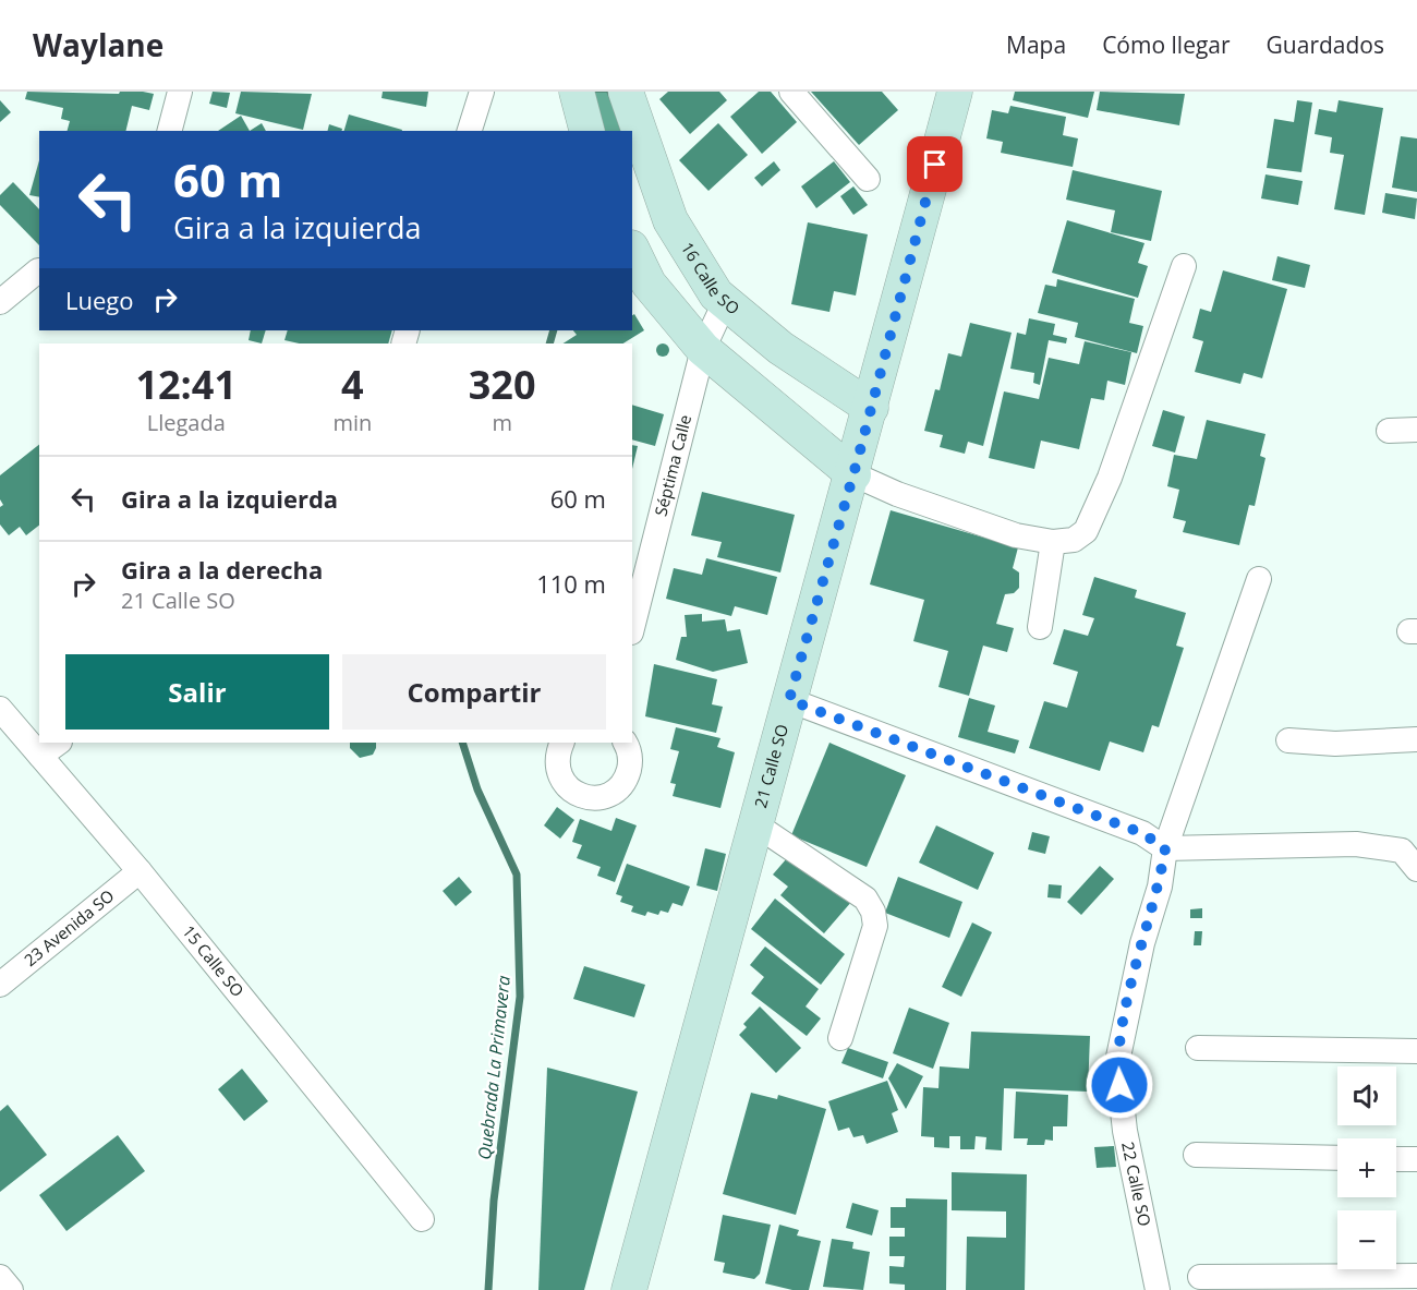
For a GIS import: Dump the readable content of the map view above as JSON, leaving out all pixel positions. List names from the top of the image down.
{
  "streets": {
    "street": [
      "16 Calle SO",
      "Séptima Calle",
      "21 Calle SO",
      "23 Avenida SO",
      "15 Calle SO",
      "22 Calle SO"
    ]
  },
  "crossings": [
    ["16 Calle SO", "Séptima Calle"],
    ["16 Calle SO", "21 Calle SO"],
    ["23 Avenida SO", "15 Calle SO"]
  ],
  "water": ["Quebrada La Primavera"],
  "page": {
    "header": "Waylane",
    "nav": ["Mapa", "Cómo llegar", "Guardados"],
    "turn": ["60 m", "Gira a la izquierda"],
    "then": "Luego",
    "eta": [
      "12:41",
      "Llegada",
      "4",
      "min",
      "320",
      "m"
    ],
    "list": [
      {
        "name": "Gira a la izquierda",
        "value": "60 m"
      },
      {
        "name": "Gira a la derecha",
        "note": "21 Calle SO",
        "value": "110 m"
      }
    ],
    "buttons": ["Salir", "Compartir"],
    "map_buttons": ["+", "−"]
  }
}
